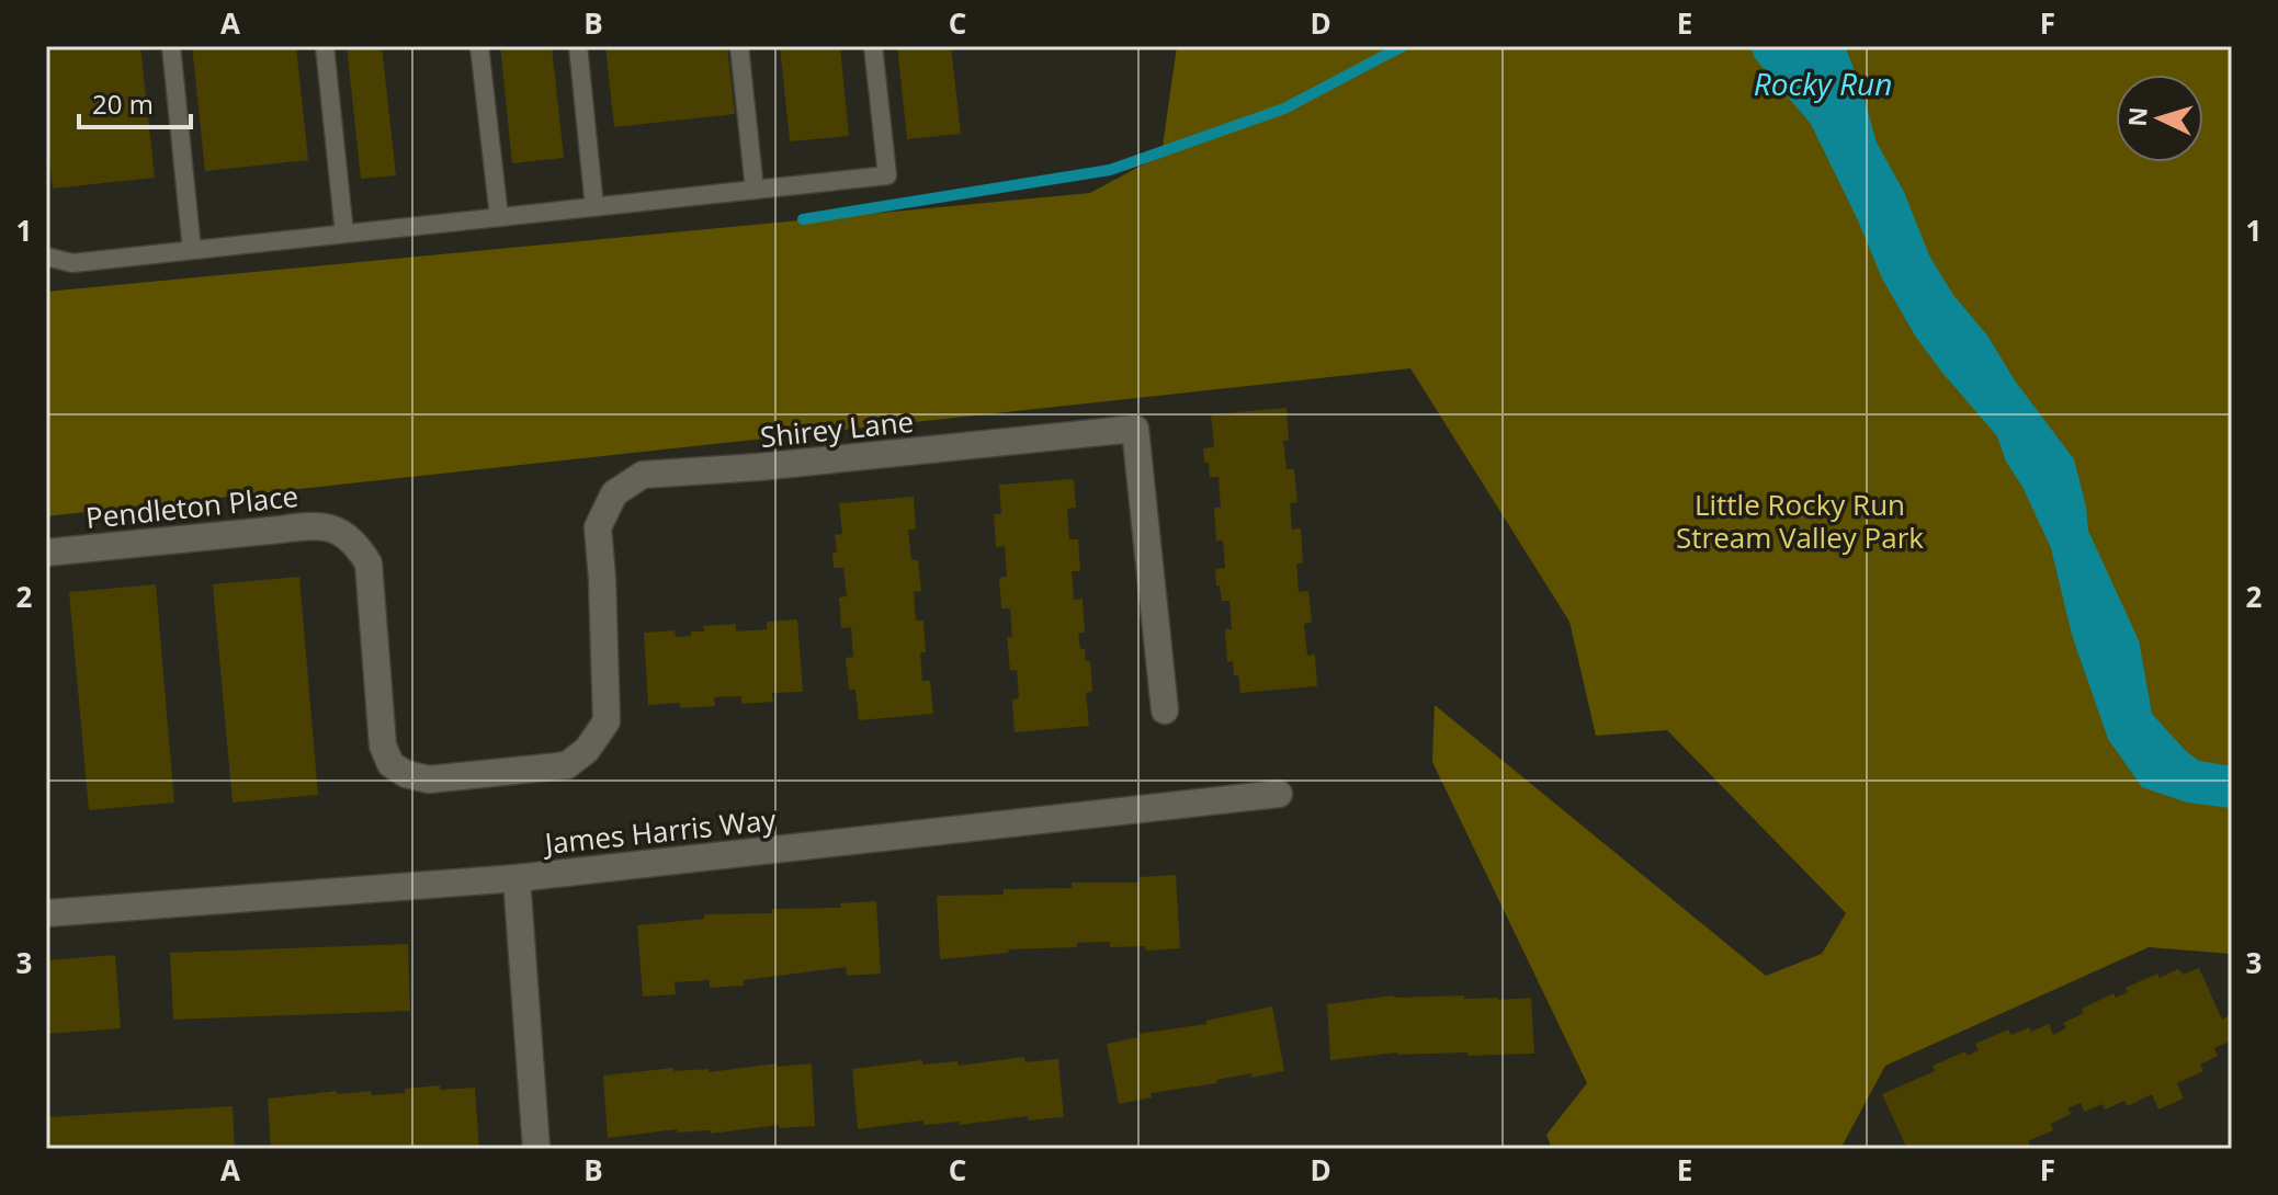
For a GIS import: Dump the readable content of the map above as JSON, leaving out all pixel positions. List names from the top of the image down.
{
  "streets": {
    "street": ["Shirey Lane", "Pendleton Place", "James Harris Way"]
  },
  "crossings": [
    ["Shirey Lane", "Pendleton Place"]
  ],
  "water": ["Rocky Run"],
  "parks": ["Little Rocky Run Stream Valley Park"],
  "scale_bar": "20 m",
  "north": "left",
  "grid": {
    "columns": [
      "A",
      "B",
      "C",
      "D",
      "E",
      "F"
    ],
    "rows": ["1", "2", "3"]
  }
}
